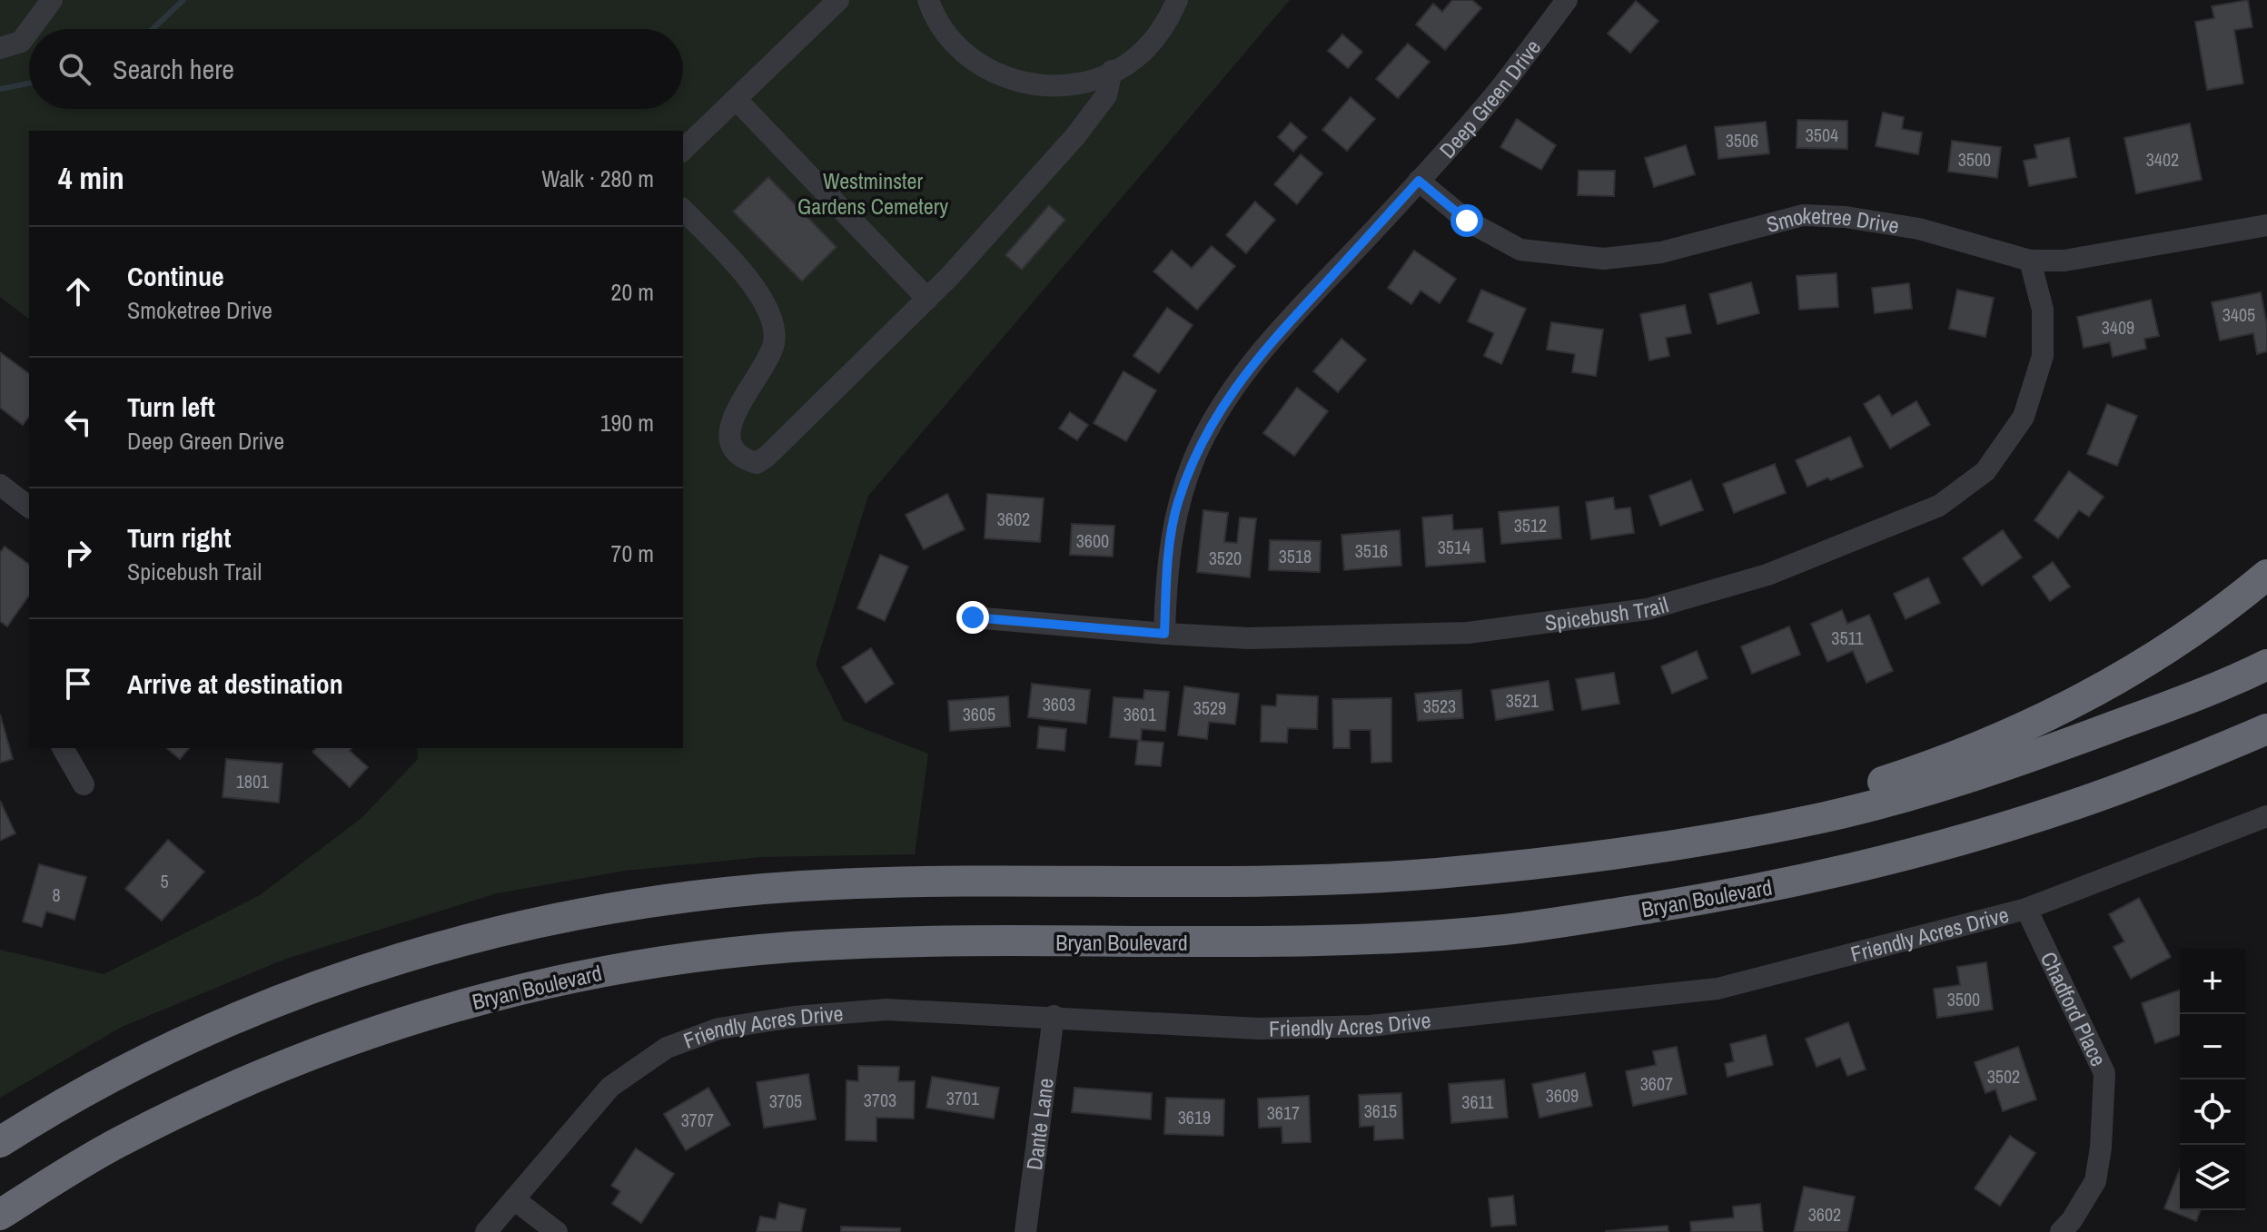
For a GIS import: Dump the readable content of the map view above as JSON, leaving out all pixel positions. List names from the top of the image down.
{
  "streets": {
    "highway": ["Bryan Boulevard"],
    "street": [
      "Deep Green Drive",
      "Smoketree Drive",
      "Spicebush Trail",
      "Friendly Acres Drive",
      "Chadford Place",
      "Dante Lane"
    ]
  },
  "crossings": [
    ["Deep Green Drive", "Smoketree Drive"],
    ["Deep Green Drive", "Spicebush Trail"],
    ["Smoketree Drive", "Spicebush Trail"],
    ["Friendly Acres Drive", "Chadford Place"],
    ["Friendly Acres Drive", "Dante Lane"]
  ],
  "parks": ["Westminster Gardens Cemetery"],
  "house_numbers": [
    "3504",
    "3506",
    "3500",
    "3402",
    "3405",
    "3409",
    "3602",
    "3512",
    "3600",
    "3514",
    "3516",
    "3518",
    "3520",
    "3511",
    "3521",
    "3603",
    "3523",
    "3529",
    "3605",
    "3601",
    "1801",
    "5",
    "8",
    "3500",
    "3502",
    "3607",
    "3609",
    "3701",
    "3703",
    "3705",
    "3611",
    "3615",
    "3617",
    "3619",
    "3707",
    "3602"
  ],
  "page": {
    "search": "Search here",
    "heading": ["4 min", "Walk · 280 m"],
    "list": [
      ["Continue", "Smoketree Drive", "20 m"],
      ["Turn left", "Deep Green Drive", "190 m"],
      ["Turn right", "Spicebush Trail", "70 m"],
      "Arrive at destination"
    ],
    "map_buttons": ["+", "−"]
  }
}
